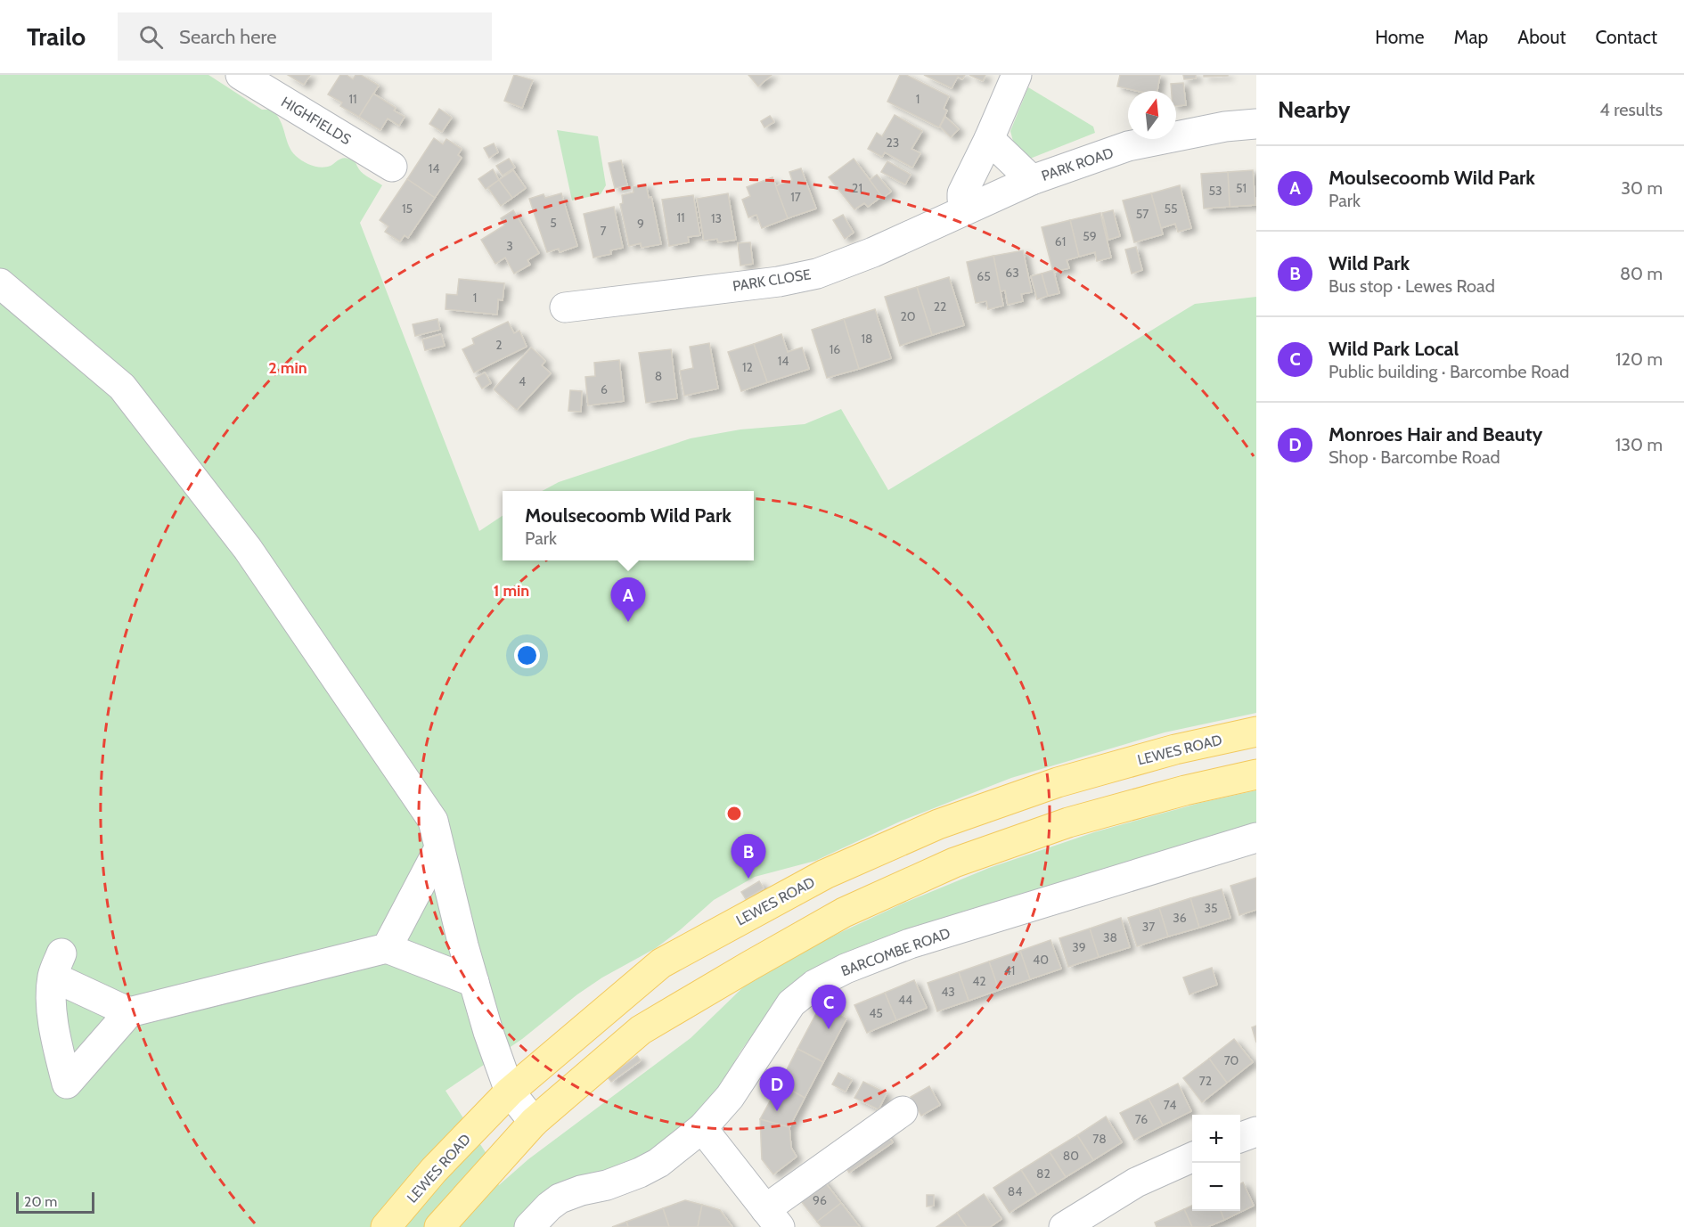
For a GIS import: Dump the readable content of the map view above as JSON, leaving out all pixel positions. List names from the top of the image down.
{
  "streets": {
    "main road": ["LEWES ROAD"],
    "street": [
      "HIGHFIELDS",
      "PARK ROAD",
      "PARK CLOSE",
      "BARCOMBE ROAD"
    ]
  },
  "crossings": [
    ["PARK ROAD", "PARK CLOSE"]
  ],
  "house_numbers": [
    "11",
    "1",
    "23",
    "14",
    "21",
    "51",
    "53",
    "17",
    "15",
    "55",
    "57",
    "11",
    "13",
    "5",
    "9",
    "7",
    "59",
    "61",
    "3",
    "63",
    "65",
    "1",
    "22",
    "20",
    "18",
    "2",
    "16",
    "14",
    "12",
    "8",
    "4",
    "6",
    "35",
    "36",
    "37",
    "38",
    "39",
    "40",
    "41",
    "42",
    "43",
    "44",
    "45",
    "70",
    "72",
    "74",
    "76",
    "78",
    "80",
    "82",
    "84",
    "96"
  ],
  "scale_bar": "20 m",
  "north": "top",
  "page": {
    "header": "Trailo",
    "search": "Search here",
    "nav": [
      "Home",
      "Map",
      "About",
      "Contact"
    ],
    "heading": ["Nearby", "4 results"],
    "list": [
      {
        "mark": "A",
        "name": "Moulsecoomb Wild Park",
        "note": "Park",
        "value": "30 m"
      },
      {
        "mark": "B",
        "name": "Wild Park",
        "note": "Bus stop · Lewes Road",
        "value": "80 m"
      },
      {
        "mark": "C",
        "name": "Wild Park Local",
        "note": "Public building · Barcombe Road",
        "value": "120 m"
      },
      {
        "mark": "D",
        "name": "Monroes Hair and Beauty",
        "note": "Shop · Barcombe Road",
        "value": "130 m"
      }
    ],
    "popup": ["Moulsecoomb Wild Park", "Park"],
    "pins": [
      "A",
      "B",
      "C",
      "D"
    ],
    "map_buttons": ["+", "−"],
    "scale": "20 m"
  },
  "rings": ["2 min", "1 min"]
}
